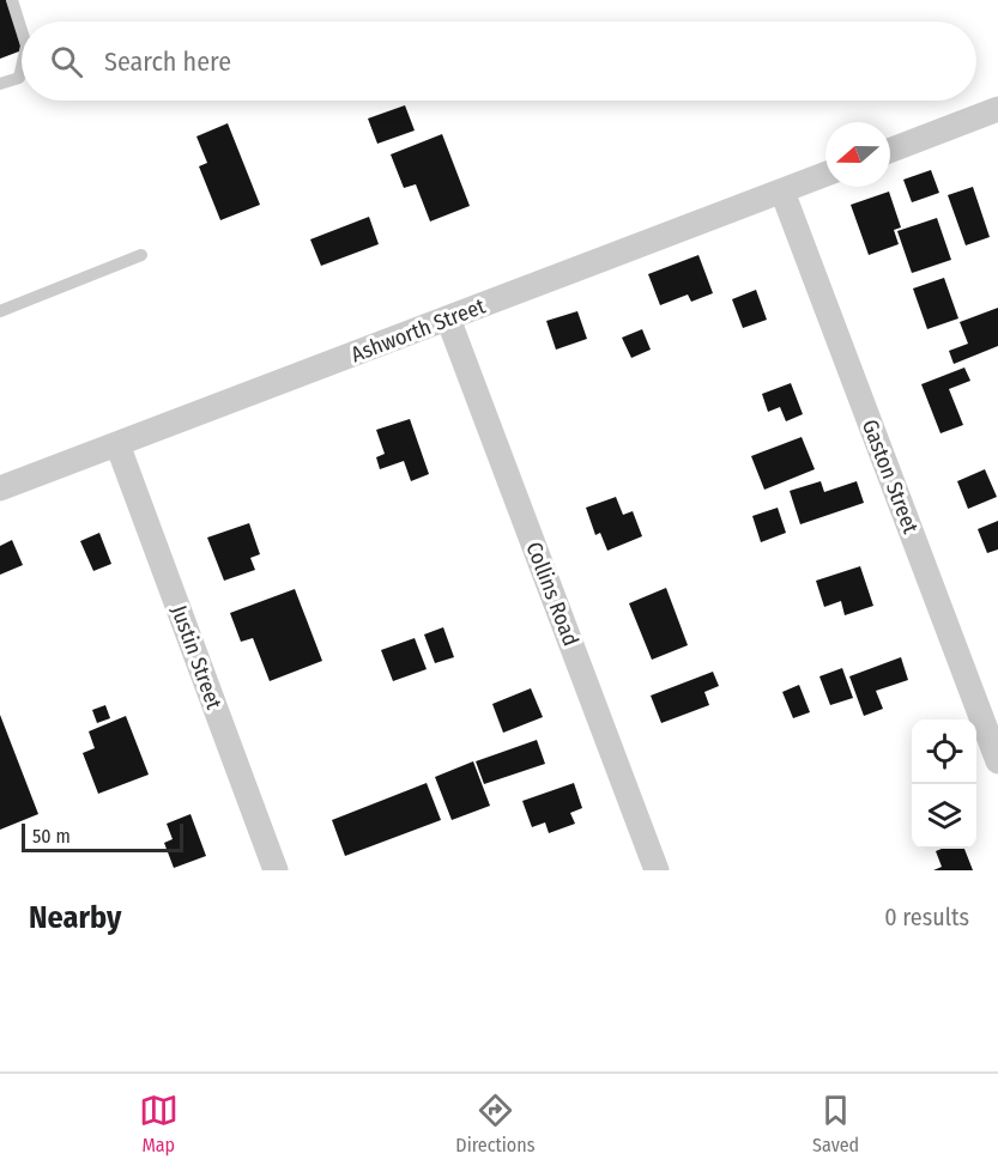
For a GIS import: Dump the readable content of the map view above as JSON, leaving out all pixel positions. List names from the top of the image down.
{
  "streets": {
    "street": [
      "Ashworth Street",
      "Gaston Street",
      "Collins Road",
      "Justin Street"
    ]
  },
  "crossings": [
    ["Ashworth Street", "Gaston Street"],
    ["Ashworth Street", "Collins Road"],
    ["Ashworth Street", "Justin Street"]
  ],
  "scale_bar": "50 m",
  "north": "left",
  "page": {
    "search": "Search here",
    "scale": "50 m",
    "heading": ["Nearby", "0 results"],
    "nav": ["Map", "Directions", "Saved"]
  }
}
